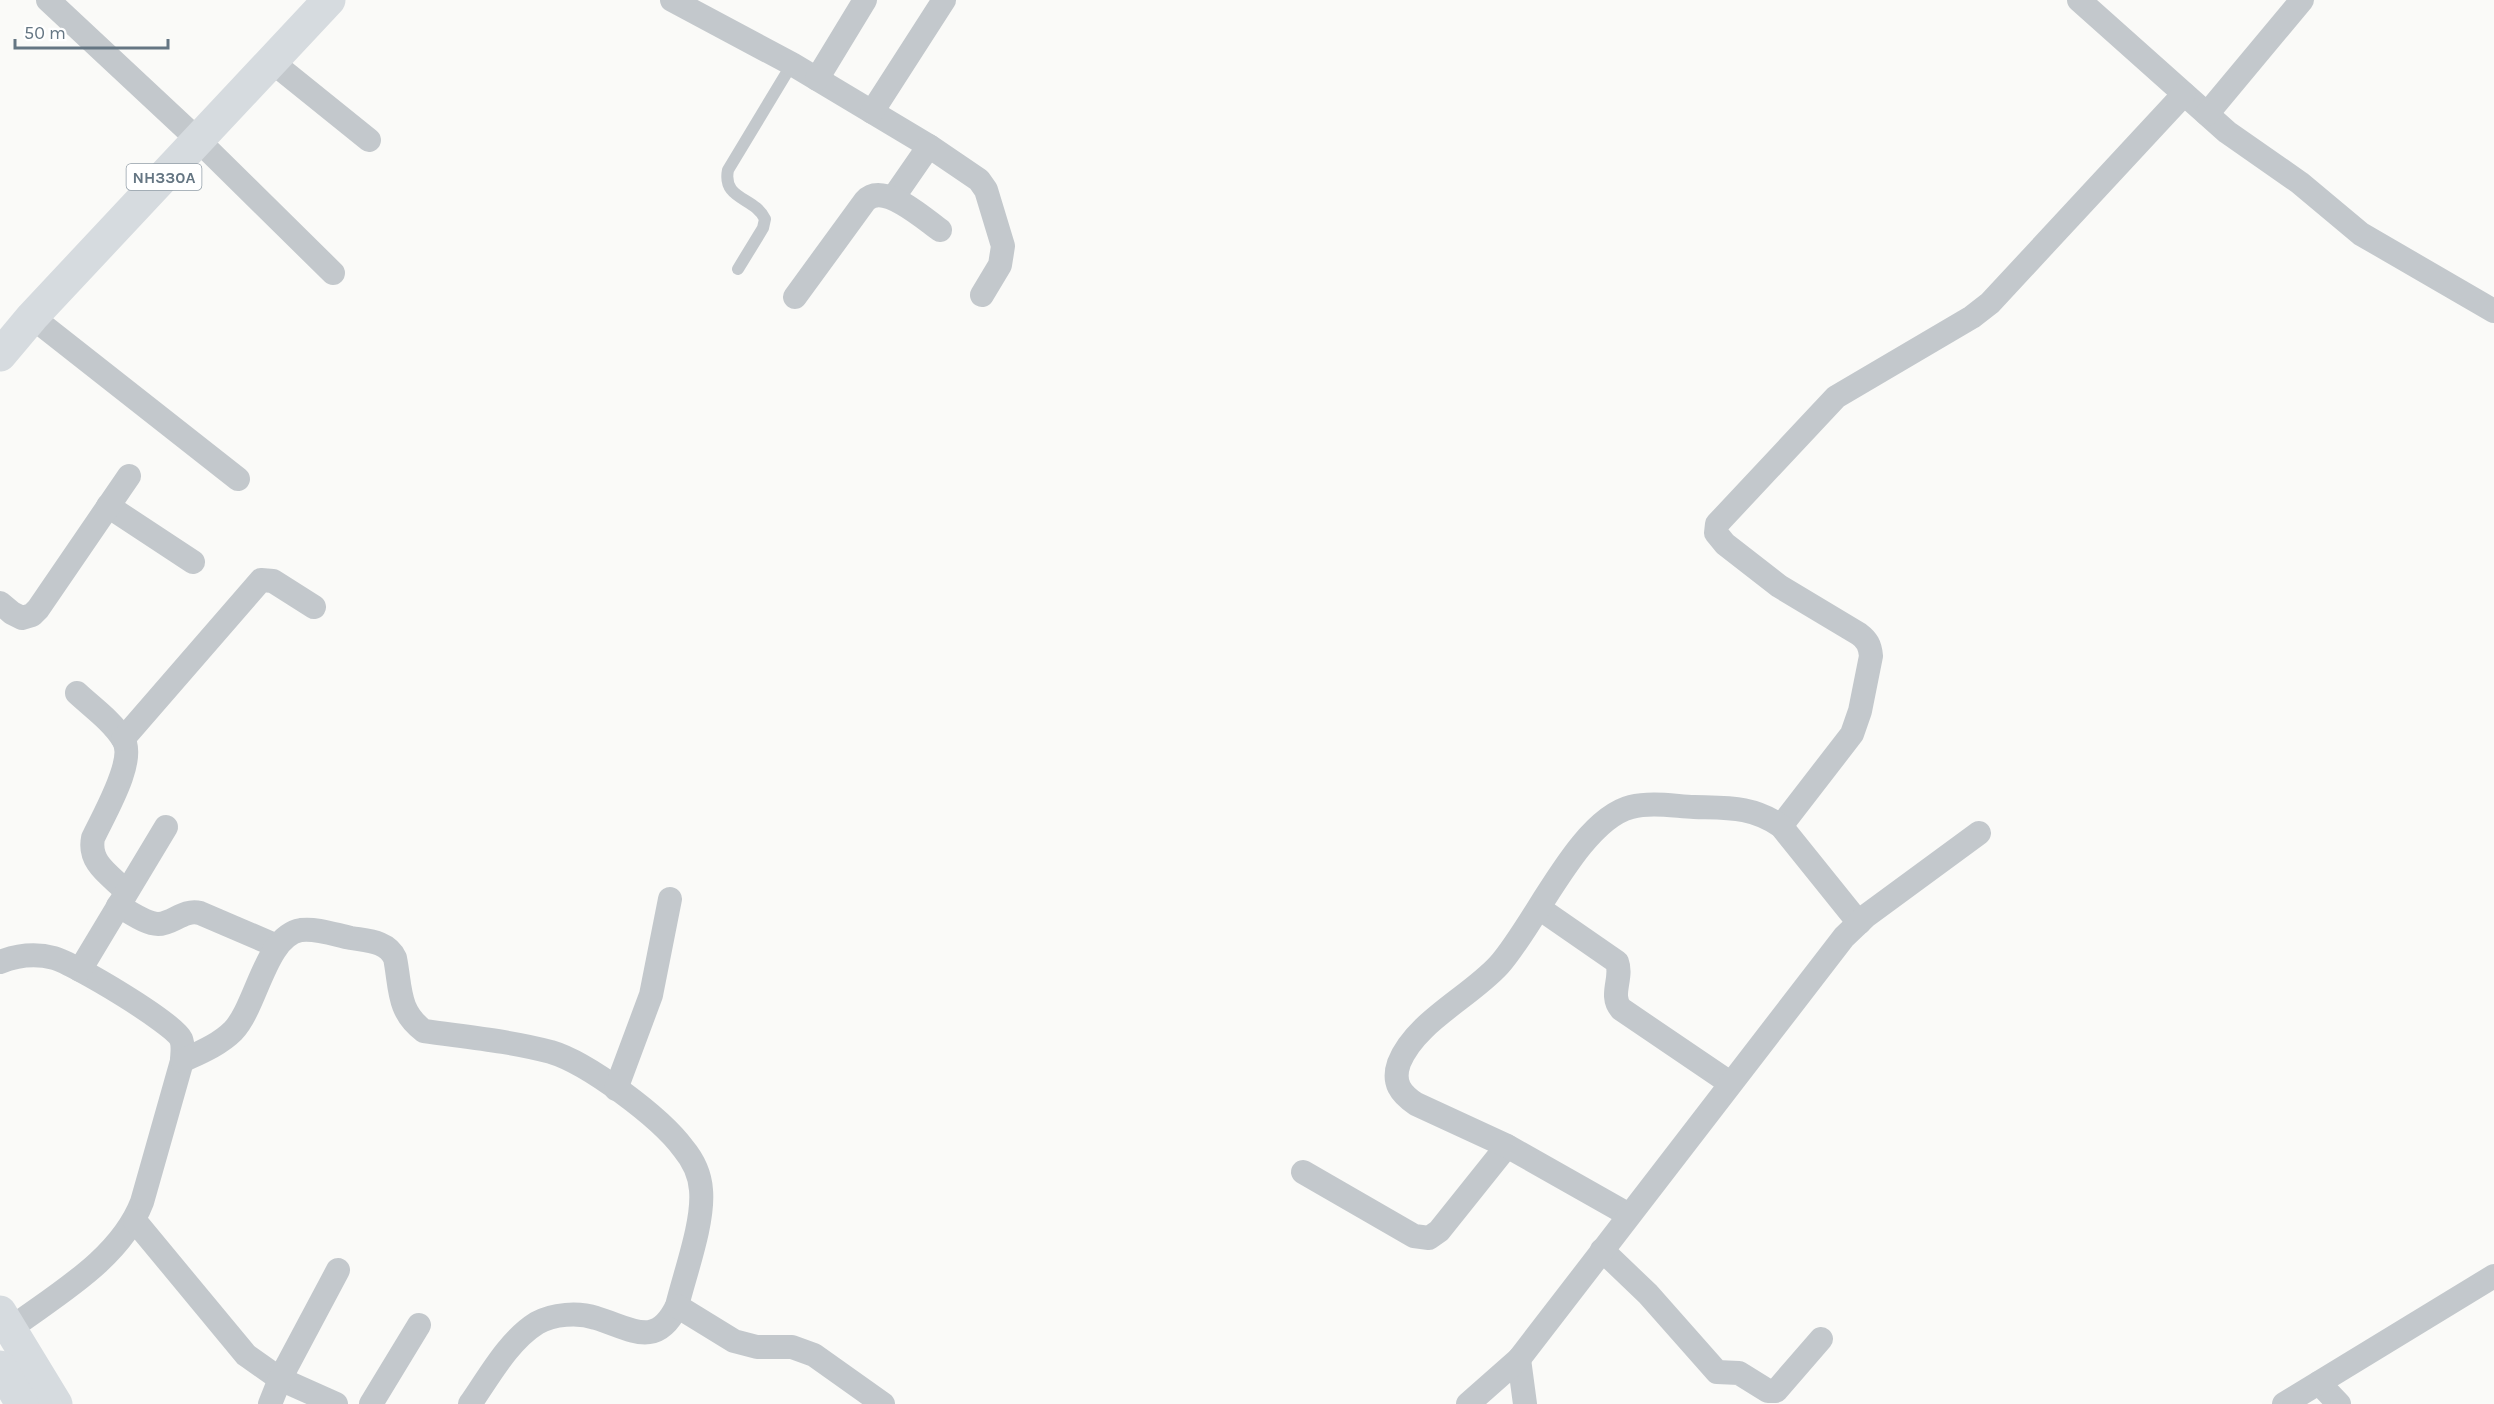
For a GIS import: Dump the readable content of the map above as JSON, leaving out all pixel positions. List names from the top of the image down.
{
  "streets": {
    "highway": ["NH330A"]
  },
  "scale_bar": "50 m"
}
